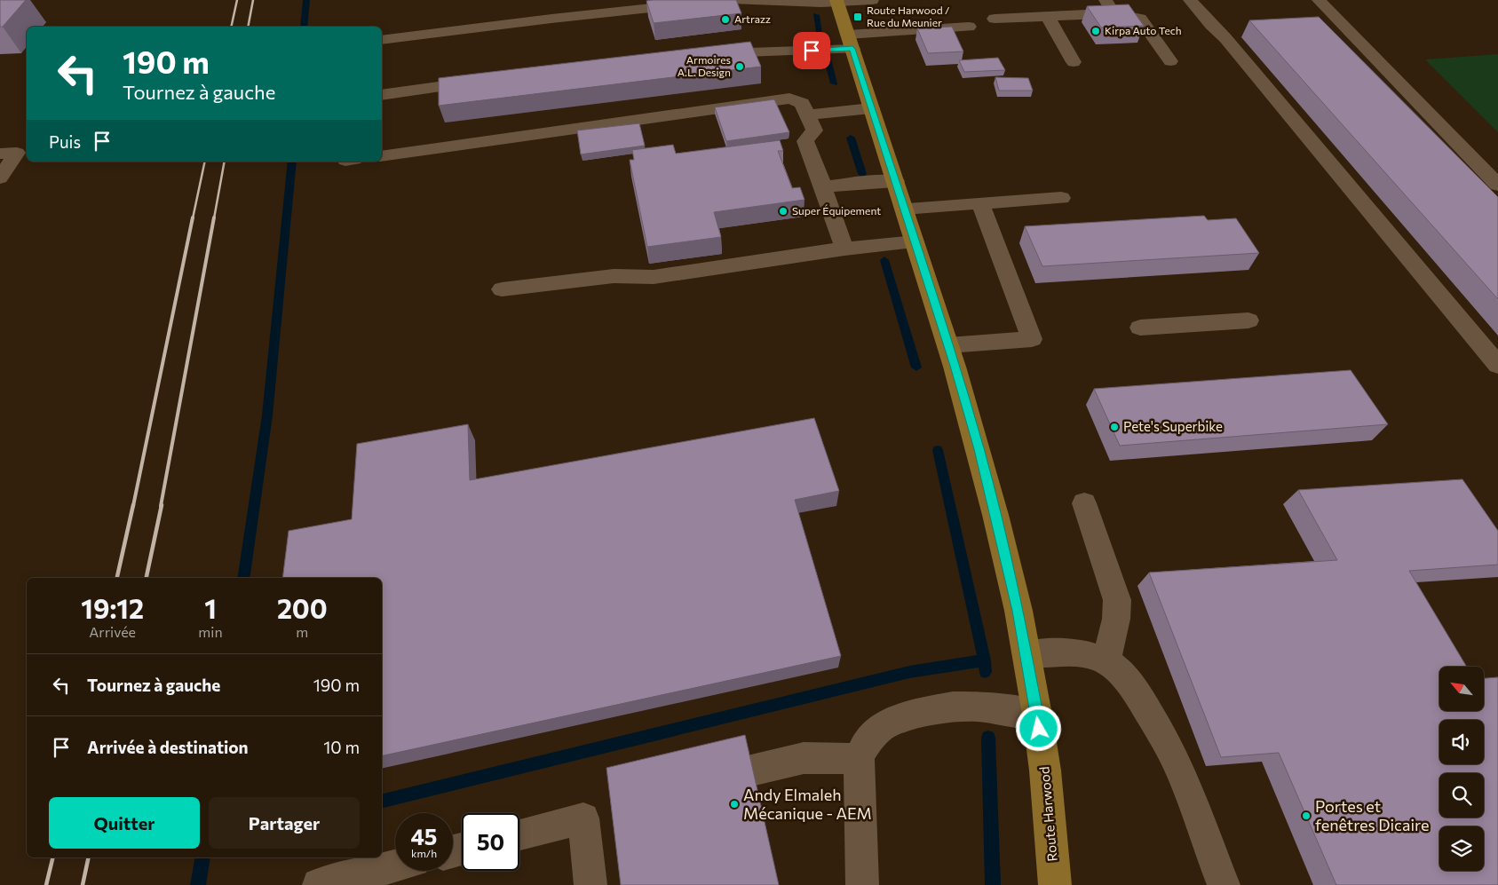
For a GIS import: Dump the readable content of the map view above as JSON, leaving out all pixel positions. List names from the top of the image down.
{
  "streets": {
    "main road": ["Route Harwood"]
  },
  "places": {
    "transit": ["Route Harwood / Rue du Meunier"],
    "other": [
      "Artrazz",
      "Kirpa Auto Tech",
      "Armoires A.L. Design",
      "Super Équipement",
      "Pete's Superbike",
      "Andy Elmaleh Mécanique - AEM",
      "Portes et fenêtres Dicaire"
    ]
  },
  "north": "top left",
  "page": {
    "turn": ["190 m", "Tournez à gauche"],
    "then": "Puis",
    "eta": [
      "19:12",
      "Arrivée",
      "1",
      "min",
      "200",
      "m"
    ],
    "list": [
      {
        "name": "Tournez à gauche",
        "value": "190 m"
      },
      {
        "name": "Arrivée à destination",
        "value": "10 m"
      }
    ],
    "buttons": ["Quitter", "Partager"],
    "speed": "45 km/h",
    "limit": "50"
  }
}
